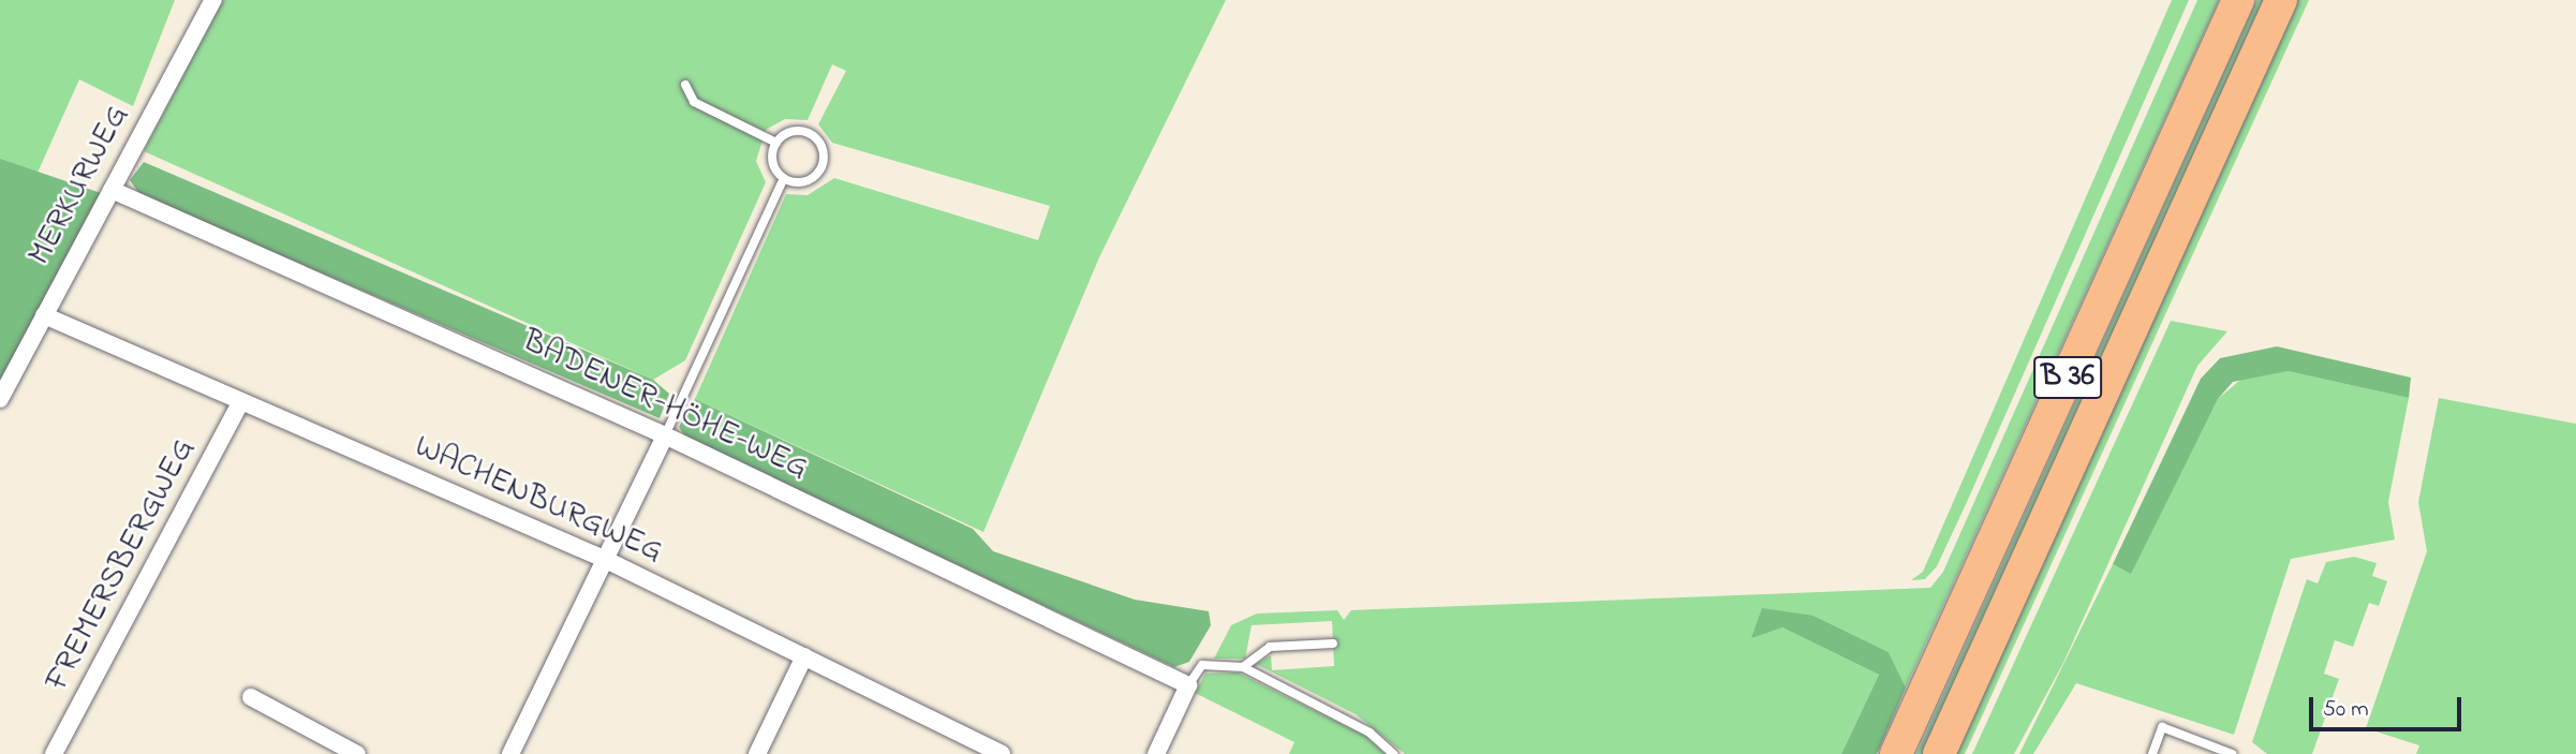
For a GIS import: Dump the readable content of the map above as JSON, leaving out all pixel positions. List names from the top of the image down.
{
  "streets": {
    "highway": ["B 36"],
    "street": [
      "MERKURWEG",
      "BADENER-HÖHE-WEG",
      "WACHENBURGWEG",
      "FREMERSBERGWEG"
    ]
  },
  "crossings": [
    ["MERKURWEG", "BADENER-HÖHE-WEG"],
    ["MERKURWEG", "WACHENBURGWEG"],
    ["WACHENBURGWEG", "FREMERSBERGWEG"]
  ],
  "scale_bar": "50 m"
}
